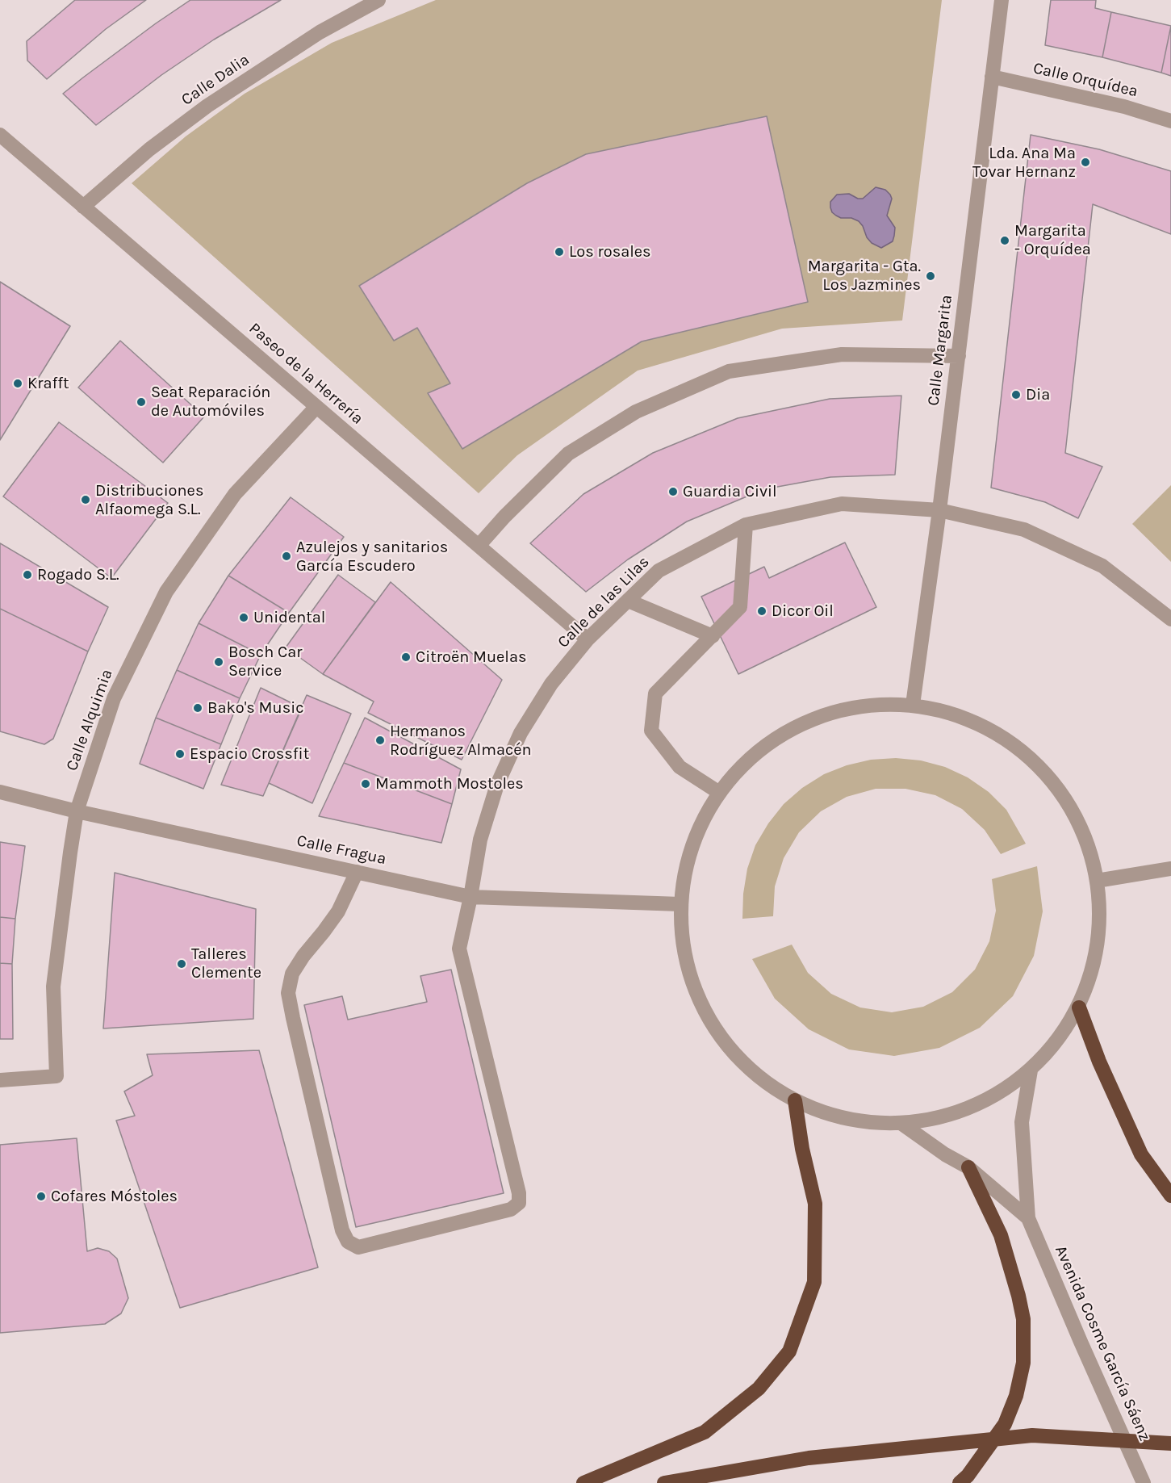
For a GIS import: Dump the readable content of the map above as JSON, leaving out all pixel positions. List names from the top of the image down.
{
  "streets": {
    "street": [
      "Calle Dalia",
      "Calle Orquídea",
      "Calle Margarita",
      "Paseo de la Herrería",
      "Calle de las Lilas",
      "Calle Alquimia",
      "Calle Fragua",
      "Avenida Cosme García Sáenz"
    ]
  },
  "crossings": [
    ["Calle Dalia", "Paseo de la Herrería"],
    ["Calle Orquídea", "Calle Margarita"],
    ["Calle Margarita", "Calle de las Lilas"],
    ["Paseo de la Herrería", "Calle de las Lilas"],
    ["Paseo de la Herrería", "Calle Alquimia"],
    ["Calle de las Lilas", "Calle Fragua"],
    ["Calle Alquimia", "Calle Fragua"]
  ],
  "places": [
    "Lda. Ana Mª Tovar Hernanz",
    "Margarita - Orquídea",
    "Los rosales",
    "Margarita - Gta. Los Jazmines",
    "Krafft",
    "Dia",
    "Seat Reparación de Automóviles",
    "Guardia Civil",
    "Distribuciones Alfaomega S.L.",
    "Azulejos y sanitarios García Escudero",
    "Rogado S.L.",
    "Dicor Oil",
    "Unidental",
    "Citroën Muelas",
    "Bosch Car Service",
    "Bako's Music",
    "Hermanos Rodríguez Almacén",
    "Espacio Crossfit",
    "Mammoth Mostoles",
    "Talleres Clemente",
    "Cofares Móstoles"
  ]
}
